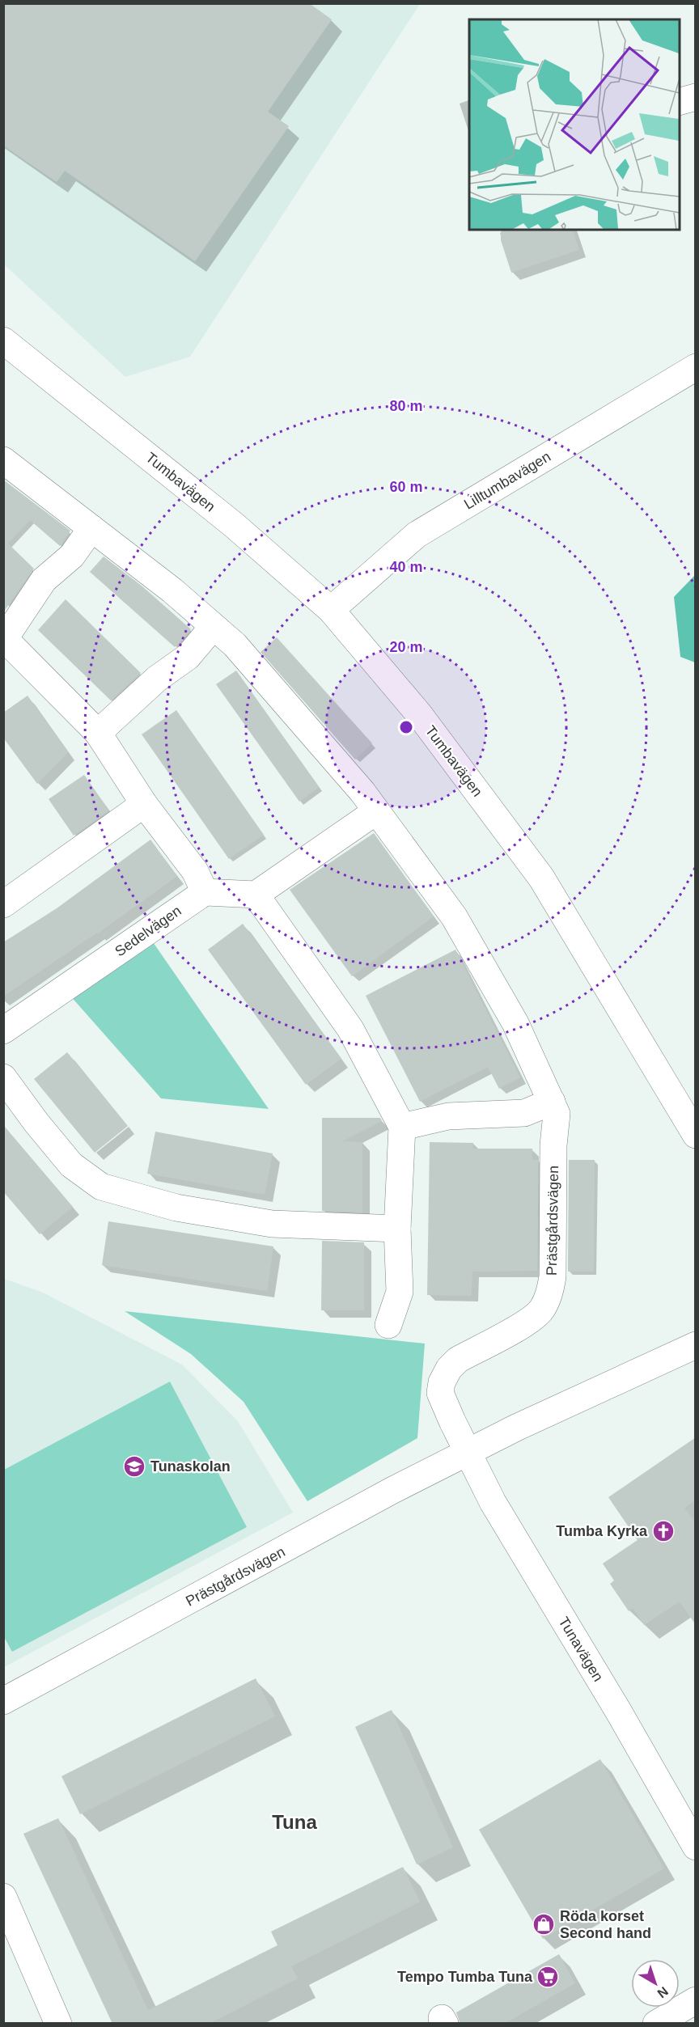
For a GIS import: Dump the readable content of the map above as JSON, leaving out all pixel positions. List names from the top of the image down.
{
  "streets": {
    "street": [
      "Lilltumbavägen",
      "Tumbavägen",
      "Sedelvägen",
      "Prästgårdsvägen",
      "Tunavägen"
    ]
  },
  "crossings": [
    ["Lilltumbavägen", "Tumbavägen"],
    ["Prästgårdsvägen", "Tunavägen"]
  ],
  "districts": ["Tuna"],
  "places": {
    "school or university": ["Tunaskolan"],
    "church": ["Tumba Kyrka"],
    "shop": ["Röda korset Second hand"],
    "supermarket": ["Tempo Tumba Tuna"]
  },
  "north": "bottom right",
  "rings": [
    "80 m",
    "60 m",
    "40 m",
    "20 m"
  ]
}
